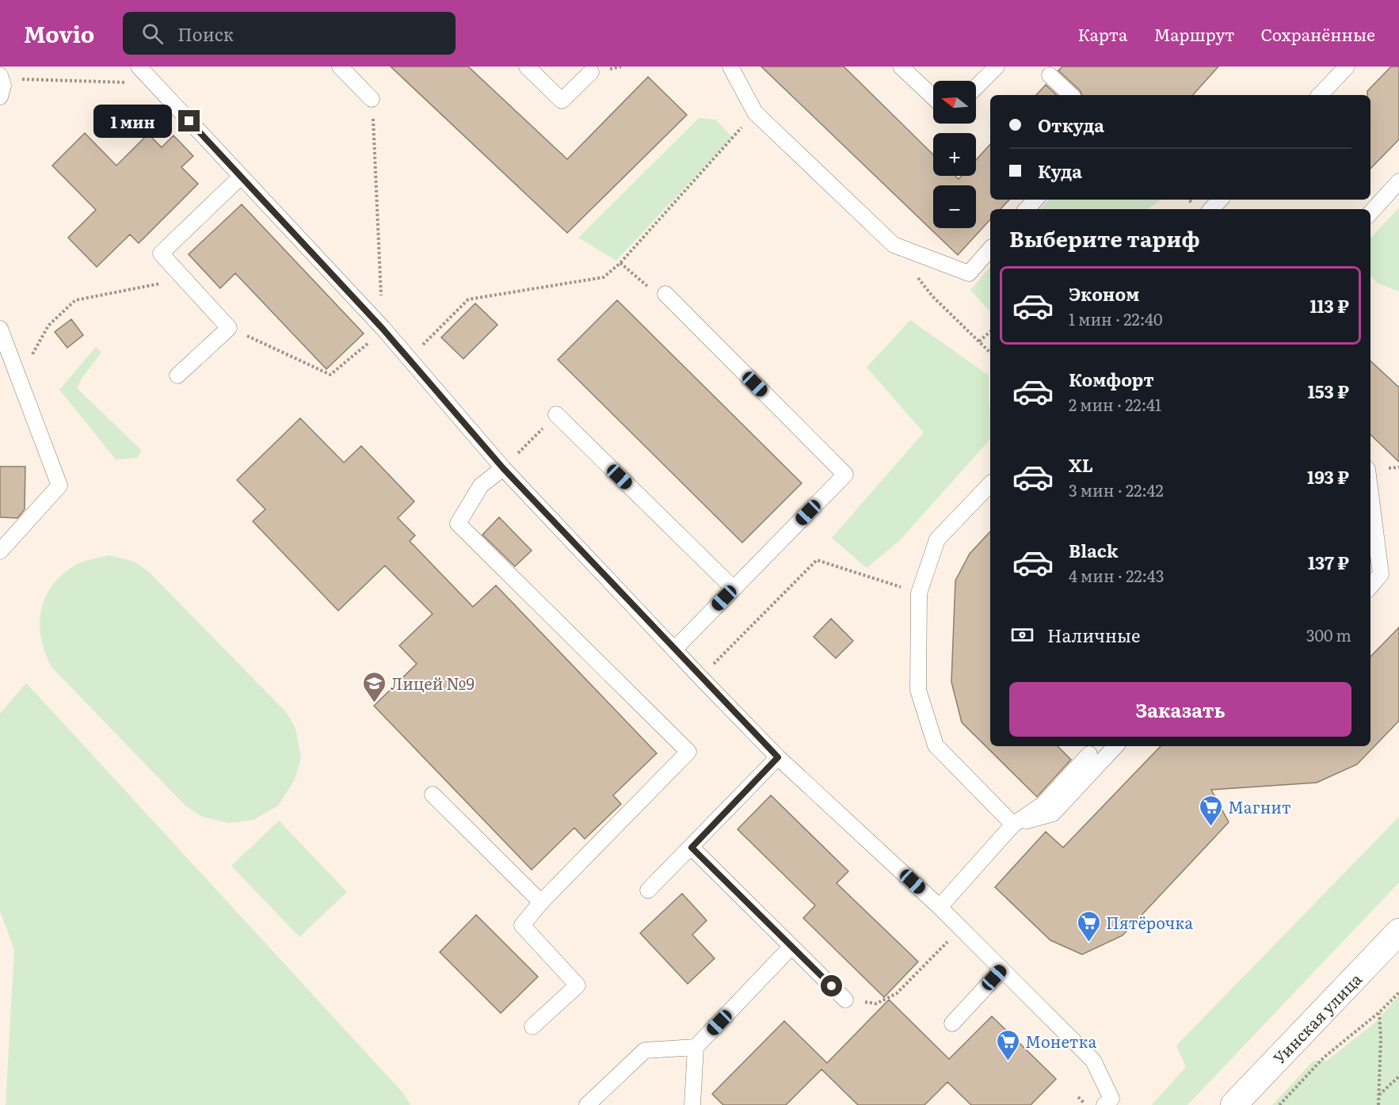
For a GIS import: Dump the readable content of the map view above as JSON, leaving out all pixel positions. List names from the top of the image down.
{
  "streets": {
    "main road": ["Уинская улица"]
  },
  "places": {
    "school or university": ["Лицей №9"],
    "supermarket": ["Магнит", "Пятёрочка", "Монетка"]
  },
  "north": "left",
  "page": {
    "header": "Movio",
    "search": "Поиск",
    "nav": ["Карта", "Маршрут", "Сохранённые"],
    "map_buttons": ["+", "−"],
    "banner": ["Откуда", "Куда"],
    "bubble": "1 мин",
    "heading": "Выберите тариф",
    "list": [
      {
        "name": "Эконом",
        "note": "1 мин · 22:40",
        "value": "113 ₽"
      },
      {
        "name": "Комфорт",
        "note": "2 мин · 22:41",
        "value": "153 ₽"
      },
      {
        "name": "XL",
        "note": "3 мин · 22:42",
        "value": "193 ₽"
      },
      {
        "name": "Black",
        "note": "4 мин · 22:43",
        "value": "137 ₽"
      }
    ],
    "pay": ["Наличные", "300 m"],
    "buttons": "Заказать"
  }
}
